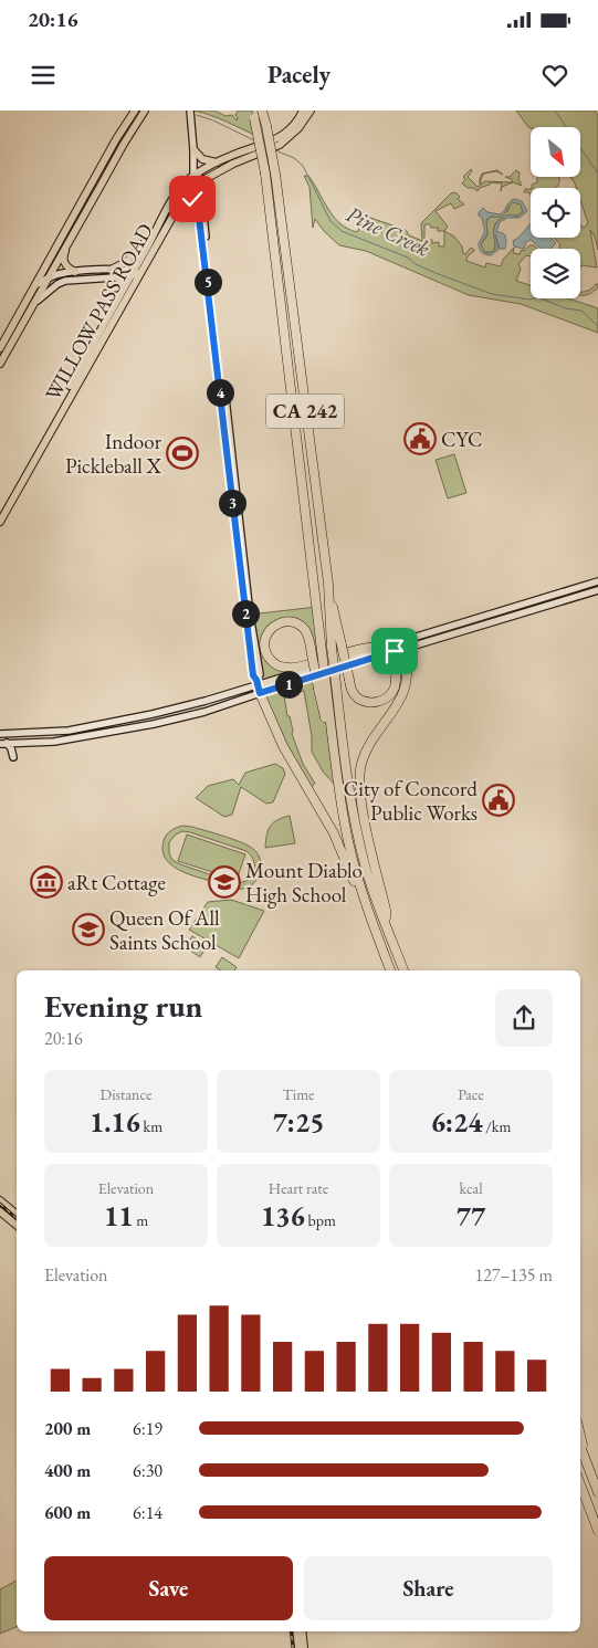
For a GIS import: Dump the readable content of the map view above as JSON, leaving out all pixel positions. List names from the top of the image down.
{
  "streets": {
    "highway": ["CA 242"],
    "main road": ["WILLOW PASS ROAD"]
  },
  "water": ["Pine Creek"],
  "places": {
    "public building": ["CYC", "City of Concord Public Works"],
    "sports": ["Indoor Pickleball X"],
    "museum": ["aRt Cottage"],
    "school or university": ["Mount Diablo High School", "Queen Of All Saints School"]
  },
  "north": "bottom right",
  "page": {
    "status": "20:16",
    "header": "Pacely",
    "pins": [
      "5",
      "4",
      "3",
      "2",
      "1"
    ],
    "heading": ["Evening run", "20:16"],
    "stats": [
      ["Distance", "1.16 km"],
      ["Time", "7:25"],
      ["Pace", "6:24 /km"],
      ["Elevation", "11 m"],
      ["Heart rate", "136 bpm"],
      ["kcal", "77"]
    ],
    "chart": ["Elevation", "127–135 m"],
    "list": [
      {
        "name": "200 m",
        "note": "6:19"
      },
      {
        "name": "400 m",
        "note": "6:30"
      },
      {
        "name": "600 m",
        "note": "6:14"
      }
    ],
    "buttons": ["Save", "Share"]
  }
}
